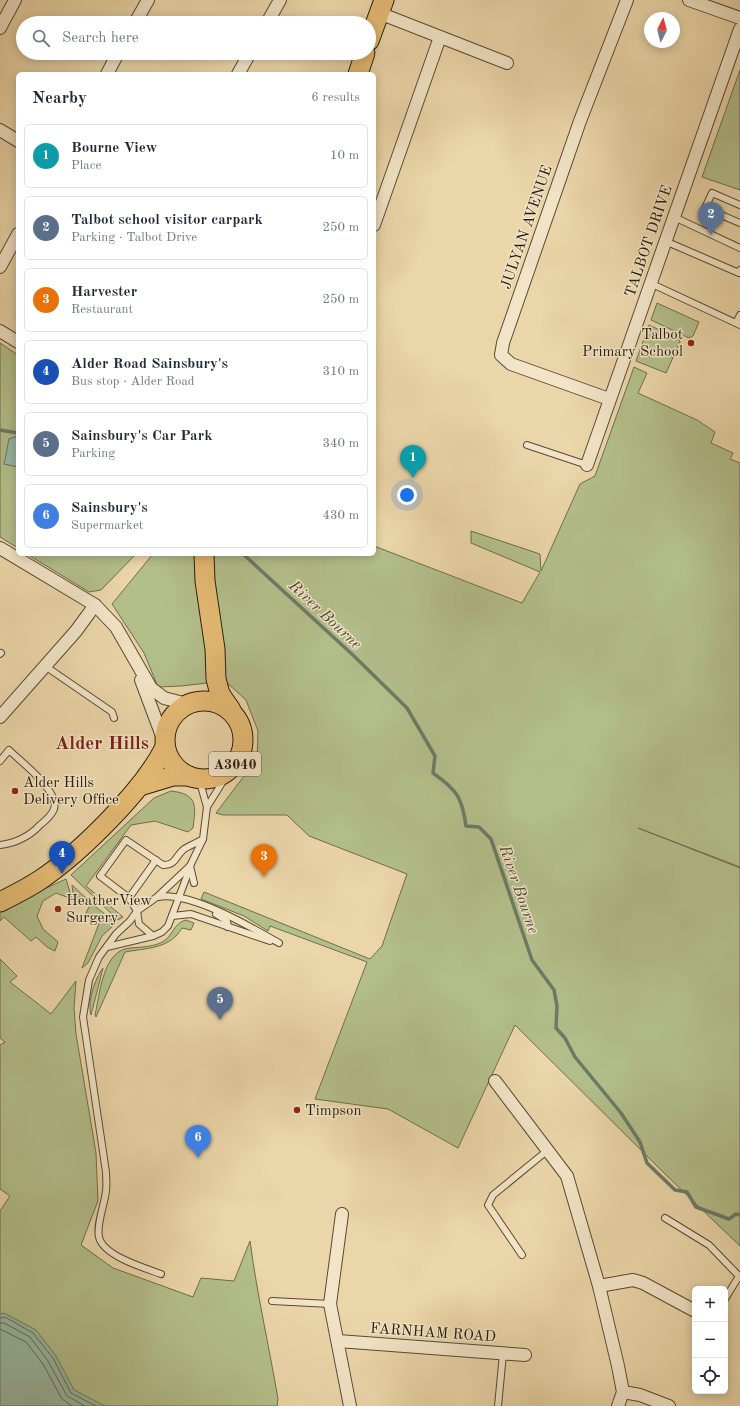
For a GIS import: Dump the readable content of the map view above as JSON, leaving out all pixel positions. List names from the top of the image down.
{
  "streets": {
    "main road": ["A3040"],
    "street": ["JULYAN AVENUE", "TALBOT DRIVE", "FARNHAM ROAD"]
  },
  "crossings": [
    ["JULYAN AVENUE", "TALBOT DRIVE"]
  ],
  "districts": ["Alder Hills"],
  "water": ["River Bourne"],
  "places": [
    "Talbot Primary School",
    "Alder Hills Delivery Office",
    "HeatherView Surgery",
    "Timpson"
  ],
  "north": "top",
  "page": {
    "search": "Search here",
    "heading": ["Nearby", "6 results"],
    "list": [
      {
        "mark": "1",
        "name": "Bourne View",
        "note": "Place",
        "value": "10 m"
      },
      {
        "mark": "2",
        "name": "Talbot school visitor carpark",
        "note": "Parking · Talbot Drive",
        "value": "250 m"
      },
      {
        "mark": "3",
        "name": "Harvester",
        "note": "Restaurant",
        "value": "250 m"
      },
      {
        "mark": "4",
        "name": "Alder Road Sainsbury's",
        "note": "Bus stop · Alder Road",
        "value": "310 m"
      },
      {
        "mark": "5",
        "name": "Sainsbury's Car Park",
        "note": "Parking",
        "value": "340 m"
      },
      {
        "mark": "6",
        "name": "Sainsbury's",
        "note": "Supermarket",
        "value": "430 m"
      }
    ],
    "pins": [
      "2",
      "1",
      "4",
      "3",
      "5",
      "6"
    ],
    "map_buttons": ["+", "−"]
  }
}
